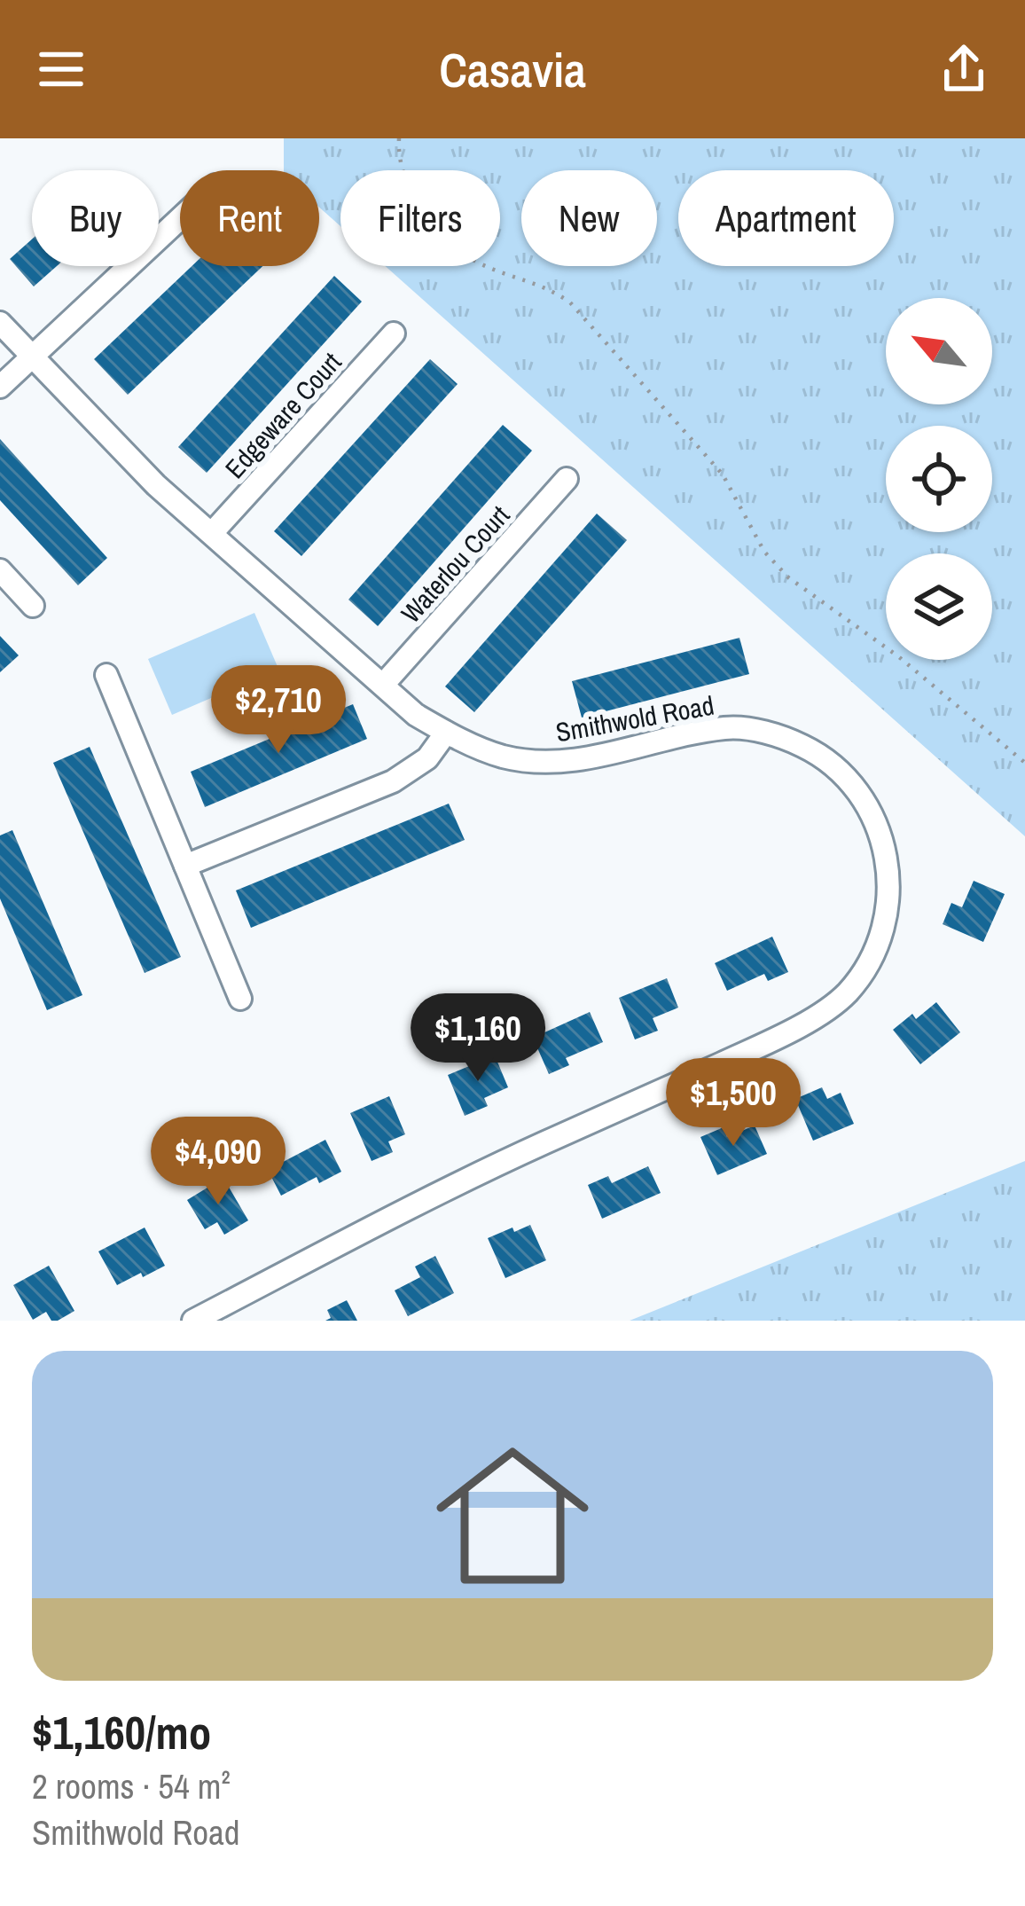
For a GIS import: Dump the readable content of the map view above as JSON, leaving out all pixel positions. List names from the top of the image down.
{
  "streets": {
    "street": ["Edgeware Court", "Waterlou Court", "Smithwold Road"]
  },
  "crossings": [
    ["Edgeware Court", "Smithwold Road"],
    ["Waterlou Court", "Smithwold Road"]
  ],
  "north": "top left",
  "page": {
    "header": "Casavia",
    "chip": [
      "Buy",
      "Rent",
      "Filters",
      "New",
      "Apartment"
    ],
    "price": [
      "$2,710",
      "$1,160",
      "$1,500",
      "$4,090"
    ],
    "list": [
      {
        "name": "$1,160/mo",
        "note": "2 rooms · 54 m² · Smithwold Road"
      }
    ]
  }
}
